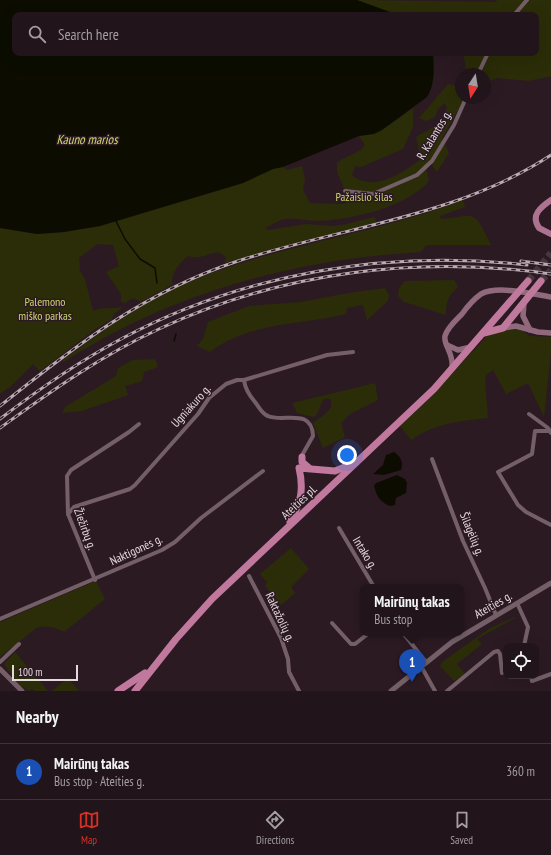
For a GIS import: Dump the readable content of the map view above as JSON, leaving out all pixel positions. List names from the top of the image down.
{
  "streets": {
    "highway": ["Ateities pl."],
    "street": [
      "R. Kalantos g.",
      "Ugniakuro g.",
      "Žiežirbų g.",
      "Šilagėlių g.",
      "Naktigonės g.",
      "Intako g.",
      "Ateities g.",
      "Raktažolių g."
    ]
  },
  "crossings": [
    ["Ugniakuro g.", "Žiežirbų g."],
    ["Žiežirbų g.", "Naktigonės g."],
    ["Šilagėlių g.", "Ateities g."]
  ],
  "water": ["Kauno marios"],
  "parks": ["Pažaislio šilas", "Palemono miško parkas"],
  "scale_bar": "100 m",
  "north": "bottom",
  "page": {
    "search": "Search here",
    "popup": ["Mairūnų takas", "Bus stop"],
    "pins": "1",
    "scale": "100 m",
    "heading": "Nearby",
    "list": [
      {
        "mark": "1",
        "name": "Mairūnų takas",
        "note": "Bus stop · Ateities g.",
        "value": "360 m"
      }
    ],
    "nav": ["Map", "Directions", "Saved"]
  }
}
